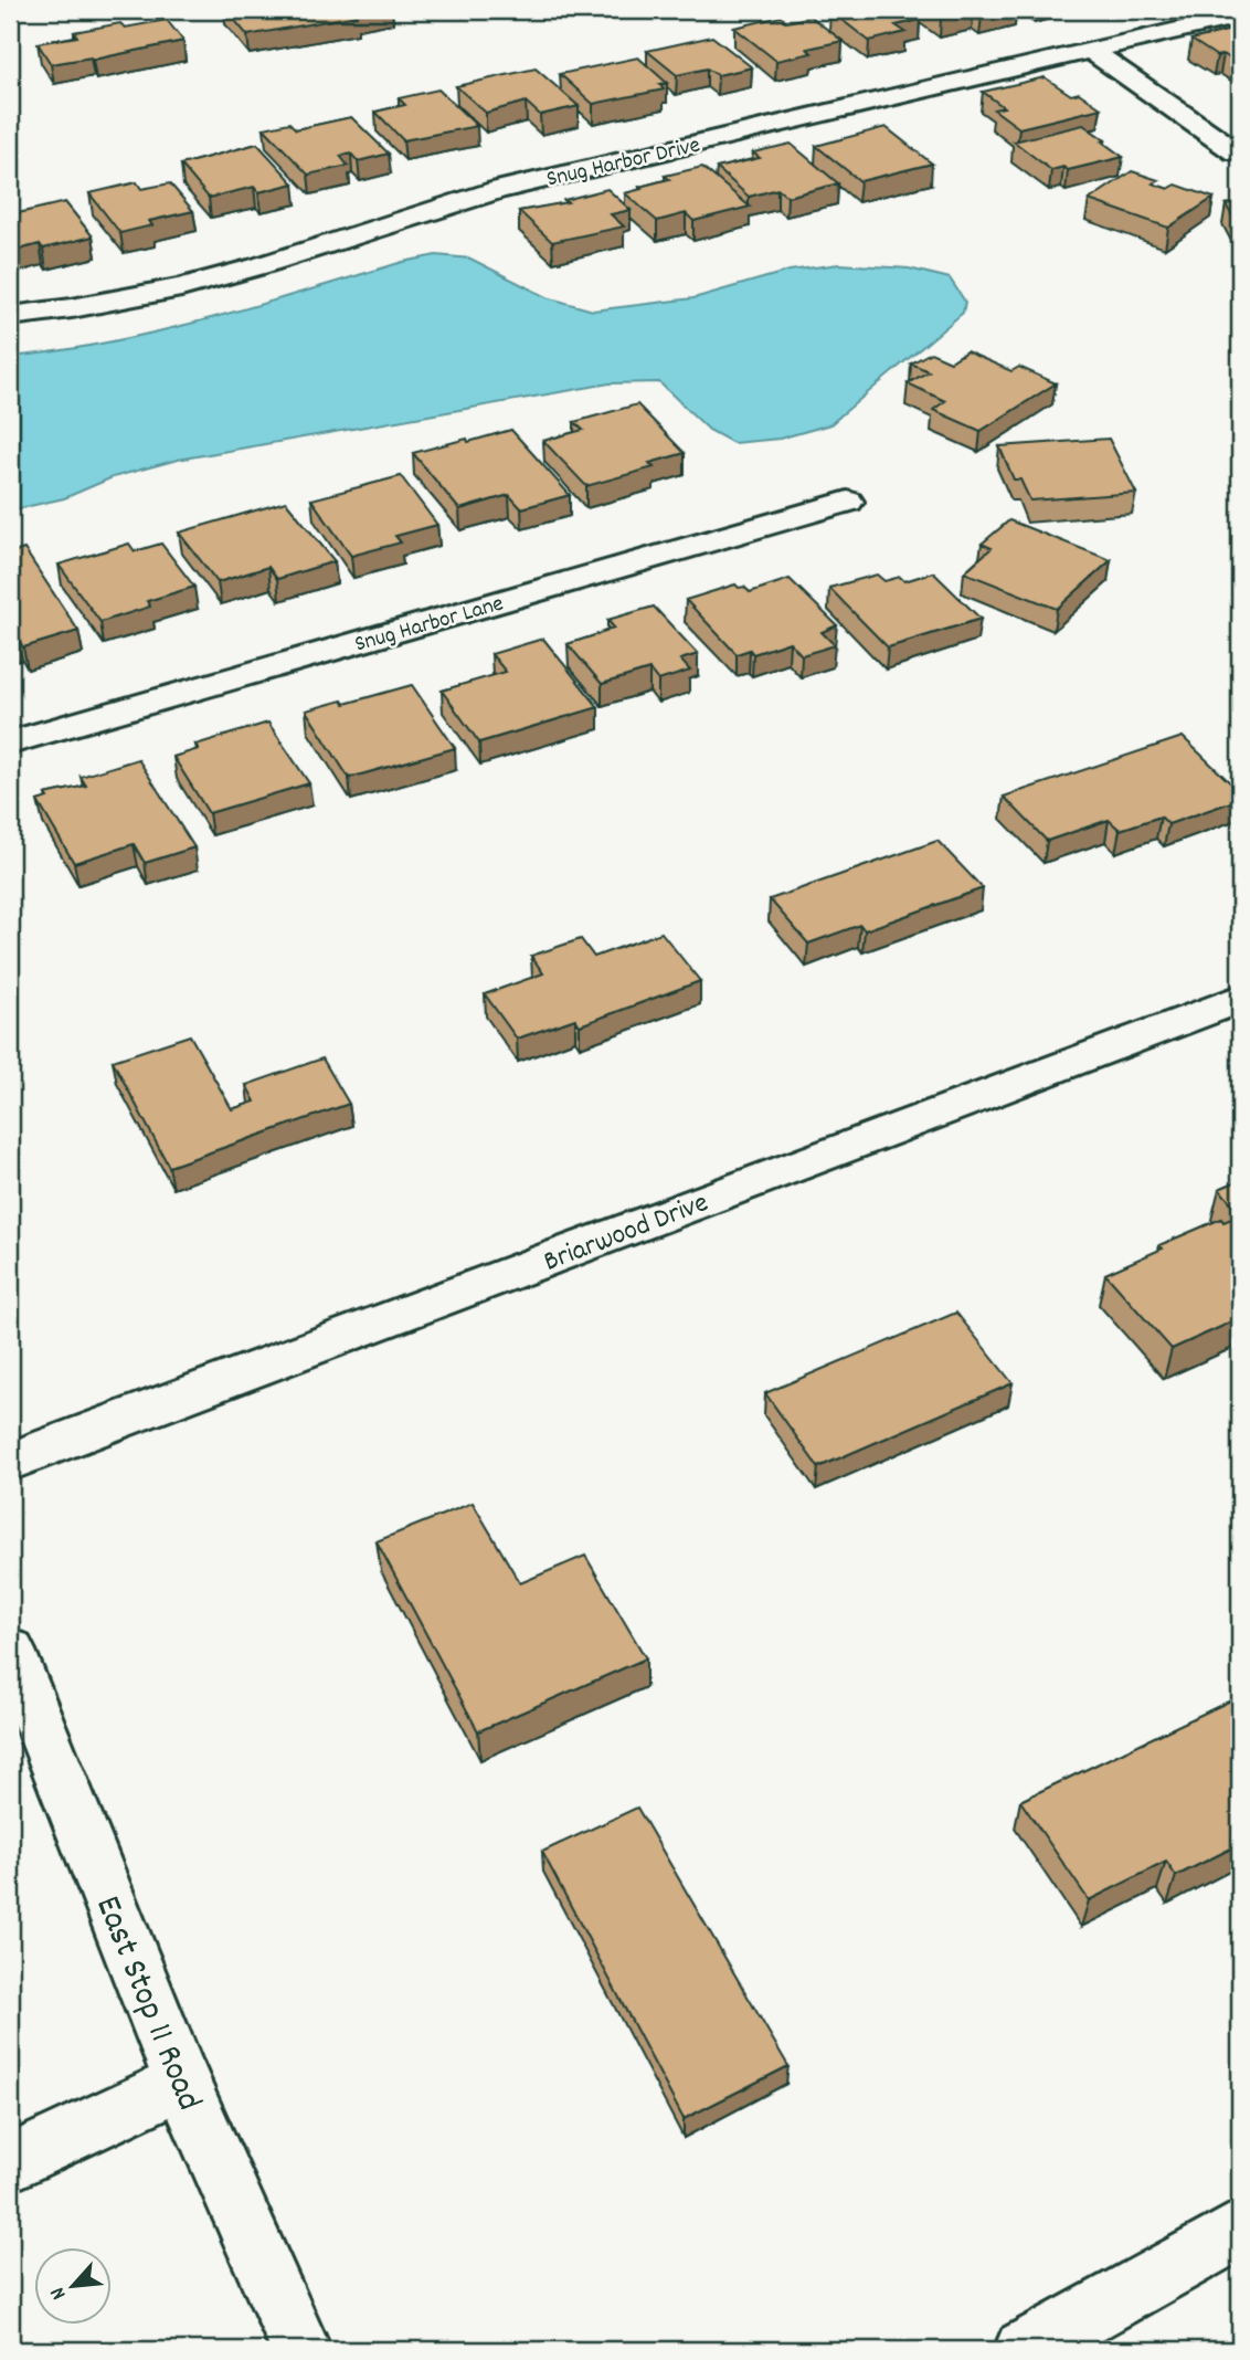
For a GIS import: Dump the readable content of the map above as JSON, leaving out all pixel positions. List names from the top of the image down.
{
  "streets": {
    "street": [
      "Snug Harbor Drive",
      "Snug Harbor Lane",
      "Briarwood Drive",
      "East Stop 11 Road"
    ]
  },
  "north": "bottom left"
}
